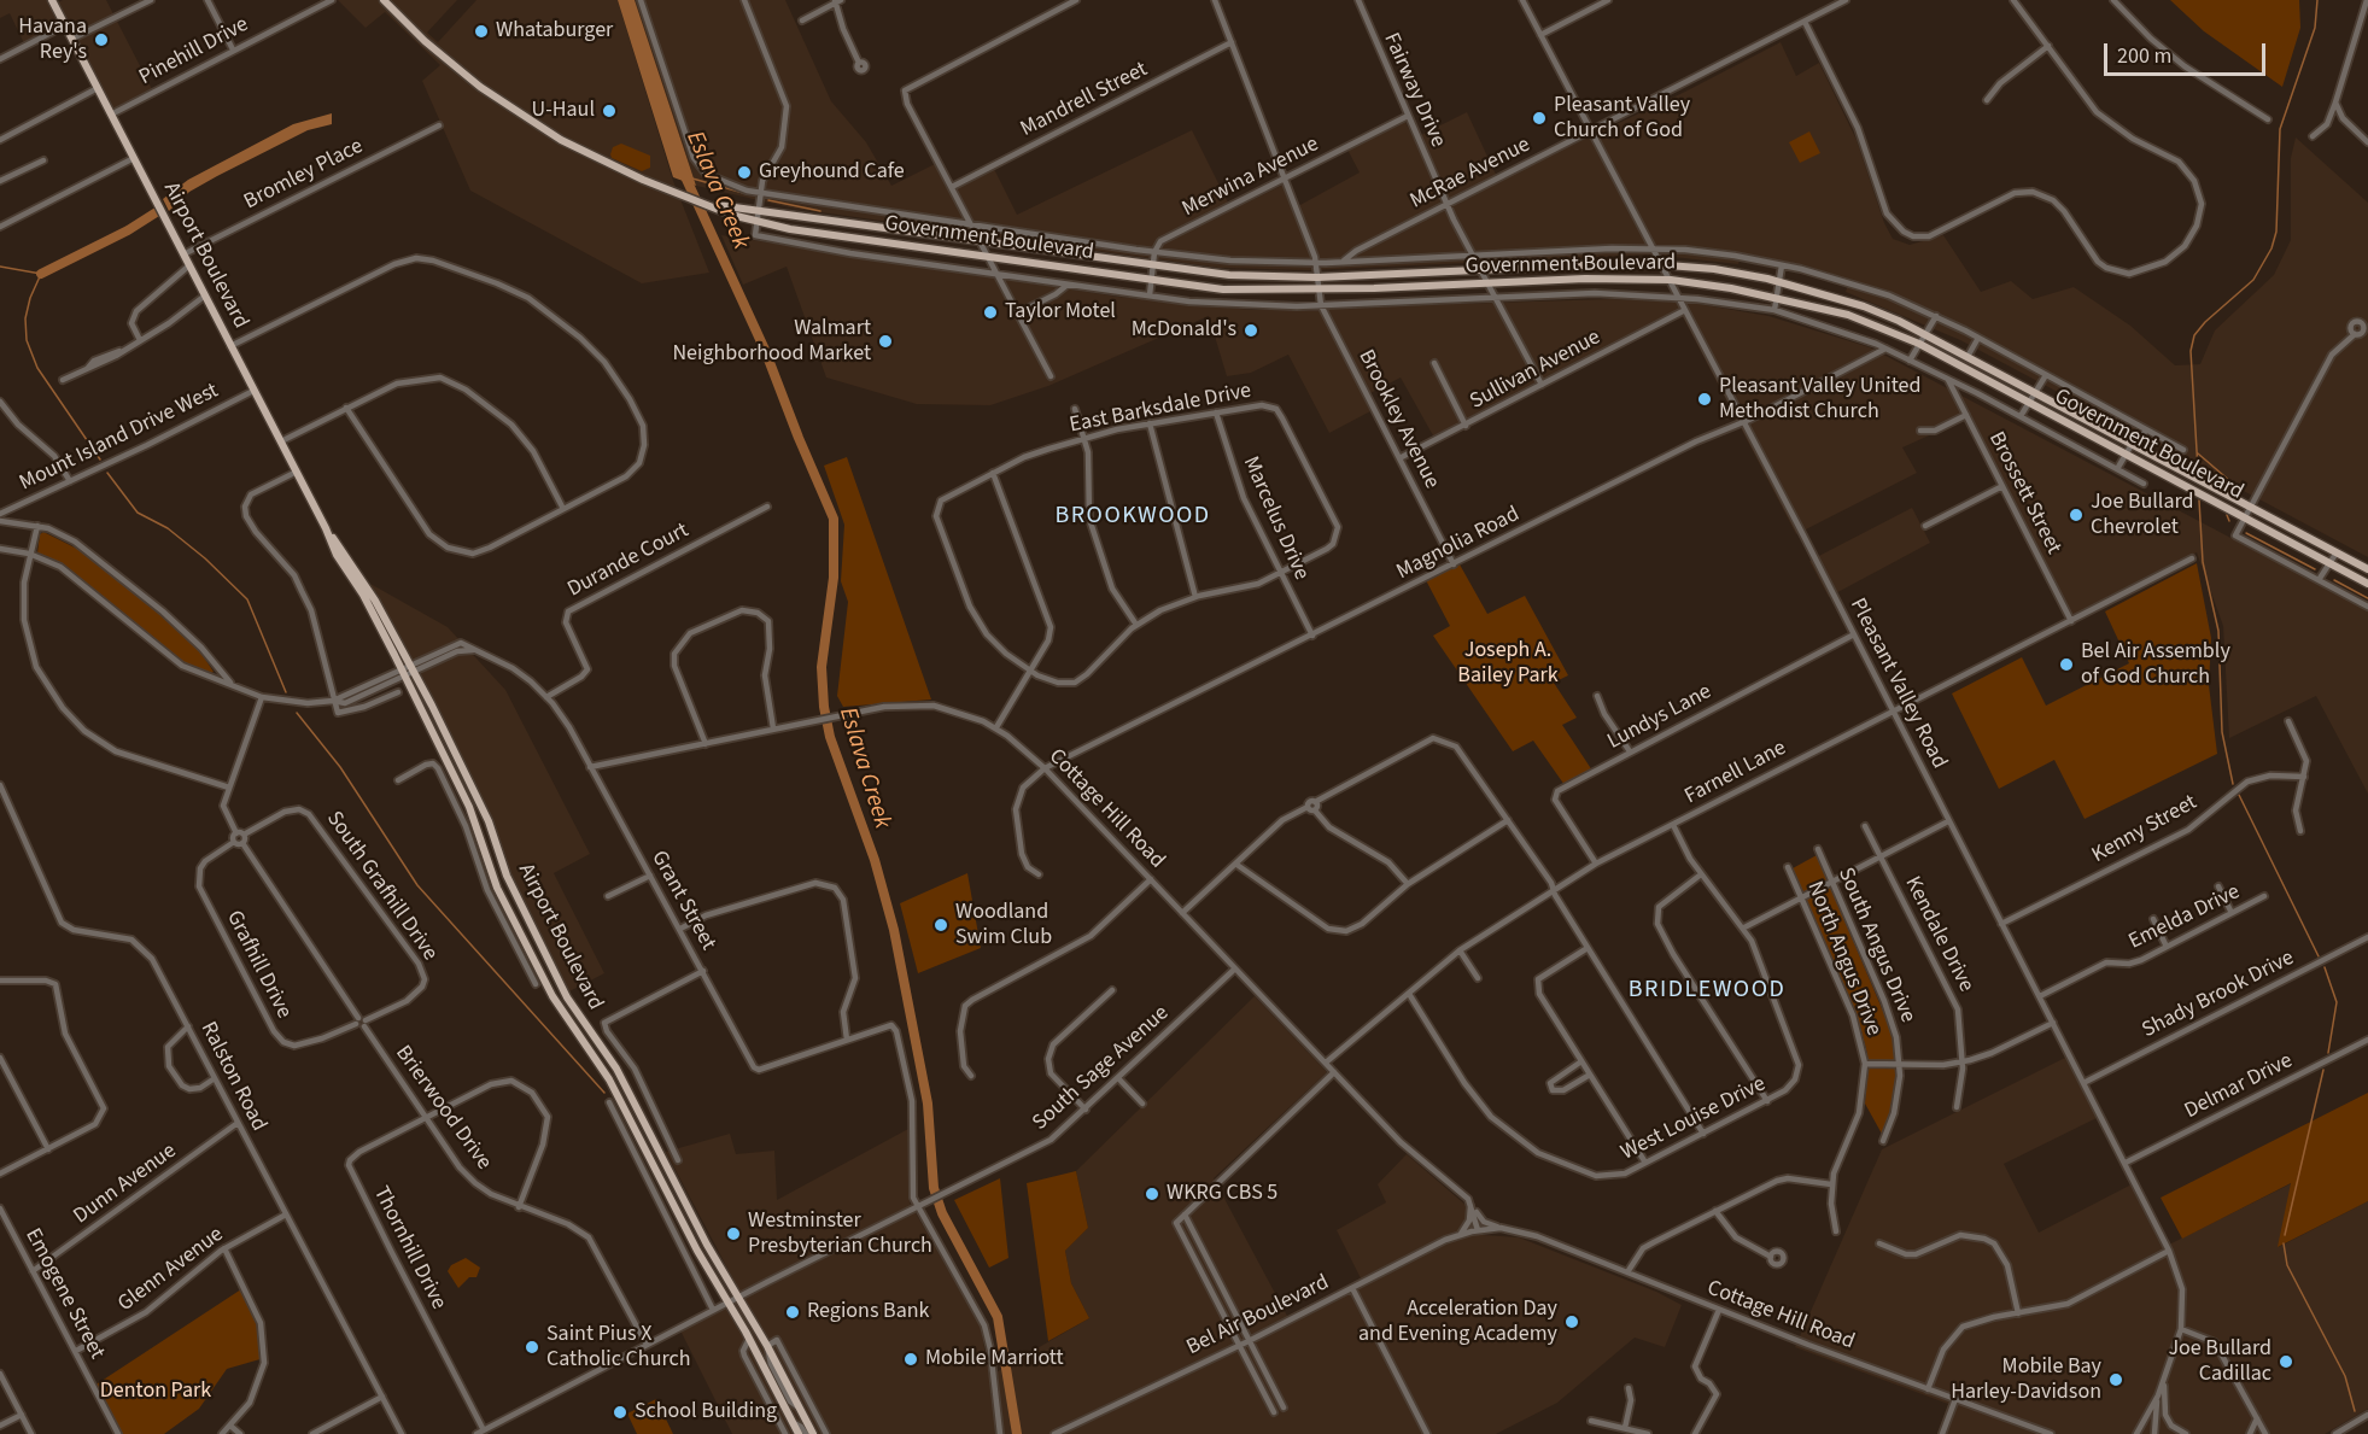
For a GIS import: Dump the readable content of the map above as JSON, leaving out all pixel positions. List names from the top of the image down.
{
  "streets": {
    "main road": ["Government Boulevard", "Airport Boulevard"],
    "street": [
      "Pinehill Drive",
      "Fairway Drive",
      "Mandrell Street",
      "McRae Avenue",
      "Bromley Place",
      "Merwina Avenue",
      "Sullivan Avenue",
      "East Barksdale Drive",
      "Brookley Avenue",
      "Mount Island Drive West",
      "Brossett Street",
      "Marcelus Drive",
      "Magnolia Road",
      "Durande Court",
      "Pleasant Valley Road",
      "Lundys Lane",
      "Farnell Lane",
      "Cottage Hill Road",
      "Kenny Street",
      "South Grafhill Drive",
      "Grant Street",
      "Emelda Drive",
      "Kendale Drive",
      "South Angus Drive",
      "North Angus Drive",
      "Grafhill Drive",
      "Shady Brook Drive",
      "South Sage Avenue",
      "Ralston Road",
      "Delmar Drive",
      "Brierwood Drive",
      "West Louise Drive",
      "Dunn Avenue",
      "Thornhill Drive",
      "Glenn Avenue",
      "Emogene Street",
      "Bel Air Boulevard"
    ]
  },
  "crossings": [
    ["Pinehill Drive", "Airport Boulevard"],
    ["Fairway Drive", "McRae Avenue"],
    ["Fairway Drive", "Merwina Avenue"],
    ["Fairway Drive", "Government Boulevard"],
    ["Fairway Drive", "Sullivan Avenue"],
    ["Mandrell Street", "Brookley Avenue"],
    ["McRae Avenue", "Pleasant Valley Road"],
    ["Bromley Place", "Airport Boulevard"],
    ["Merwina Avenue", "Brookley Avenue"],
    ["Government Boulevard", "Brookley Avenue"],
    ["Government Boulevard", "Brossett Street"],
    ["Government Boulevard", "Magnolia Road"],
    ["Government Boulevard", "Pleasant Valley Road"],
    ["Airport Boulevard", "Mount Island Drive West"],
    ["Airport Boulevard", "Grant Street"],
    ["Airport Boulevard", "South Sage Avenue"],
    ["Sullivan Avenue", "Brookley Avenue"],
    ["Sullivan Avenue", "Pleasant Valley Road"],
    ["East Barksdale Drive", "Marcelus Drive"],
    ["Brookley Avenue", "Magnolia Road"],
    ["Brossett Street", "Farnell Lane"],
    ["Marcelus Drive", "Magnolia Road"],
    ["Magnolia Road", "Pleasant Valley Road"],
    ["Magnolia Road", "Cottage Hill Road"],
    ["Durande Court", "Grant Street"],
    ["Pleasant Valley Road", "Lundys Lane"],
    ["Pleasant Valley Road", "Farnell Lane"],
    ["Pleasant Valley Road", "Kenny Street"],
    ["Pleasant Valley Road", "Emelda Drive"],
    ["Pleasant Valley Road", "Shady Brook Drive"],
    ["Pleasant Valley Road", "Delmar Drive"],
    ["Lundys Lane", "Farnell Lane"],
    ["Farnell Lane", "Cottage Hill Road"],
    ["Farnell Lane", "West Louise Drive"],
    ["Cottage Hill Road", "Grant Street"],
    ["Cottage Hill Road", "South Sage Avenue"],
    ["Cottage Hill Road", "Bel Air Boulevard"],
    ["South Grafhill Drive", "Brierwood Drive"],
    ["Grant Street", "South Sage Avenue"],
    ["South Sage Avenue", "Brierwood Drive"],
    ["South Sage Avenue", "Thornhill Drive"],
    ["Ralston Road", "Dunn Avenue"],
    ["Ralston Road", "Glenn Avenue"],
    ["Brierwood Drive", "Thornhill Drive"],
    ["Dunn Avenue", "Emogene Street"],
    ["Glenn Avenue", "Emogene Street"]
  ],
  "districts": ["BROOKWOOD", "BRIDLEWOOD"],
  "water": ["Eslava Creek"],
  "parks": ["Joseph A. Bailey Park", "Denton Park"],
  "places": [
    "Whataburger",
    "Havana Rey's",
    "U-Haul",
    "Pleasant Valley Church of God",
    "Greyhound Cafe",
    "Taylor Motel",
    "McDonald's",
    "Walmart Neighborhood Market",
    "Pleasant Valley United Methodist Church",
    "Joe Bullard Chevrolet",
    "Bel Air Assembly of God Church",
    "Woodland Swim Club",
    "WKRG CBS 5",
    "Westminster Presbyterian Church",
    "Regions Bank",
    "Acceleration Day and Evening Academy",
    "Saint Pius X Catholic Church",
    "Mobile Marriott",
    "Joe Bullard Cadillac",
    "Mobile Bay Harley-Davidson",
    "School Building"
  ],
  "scale_bar": "200 m"
}
